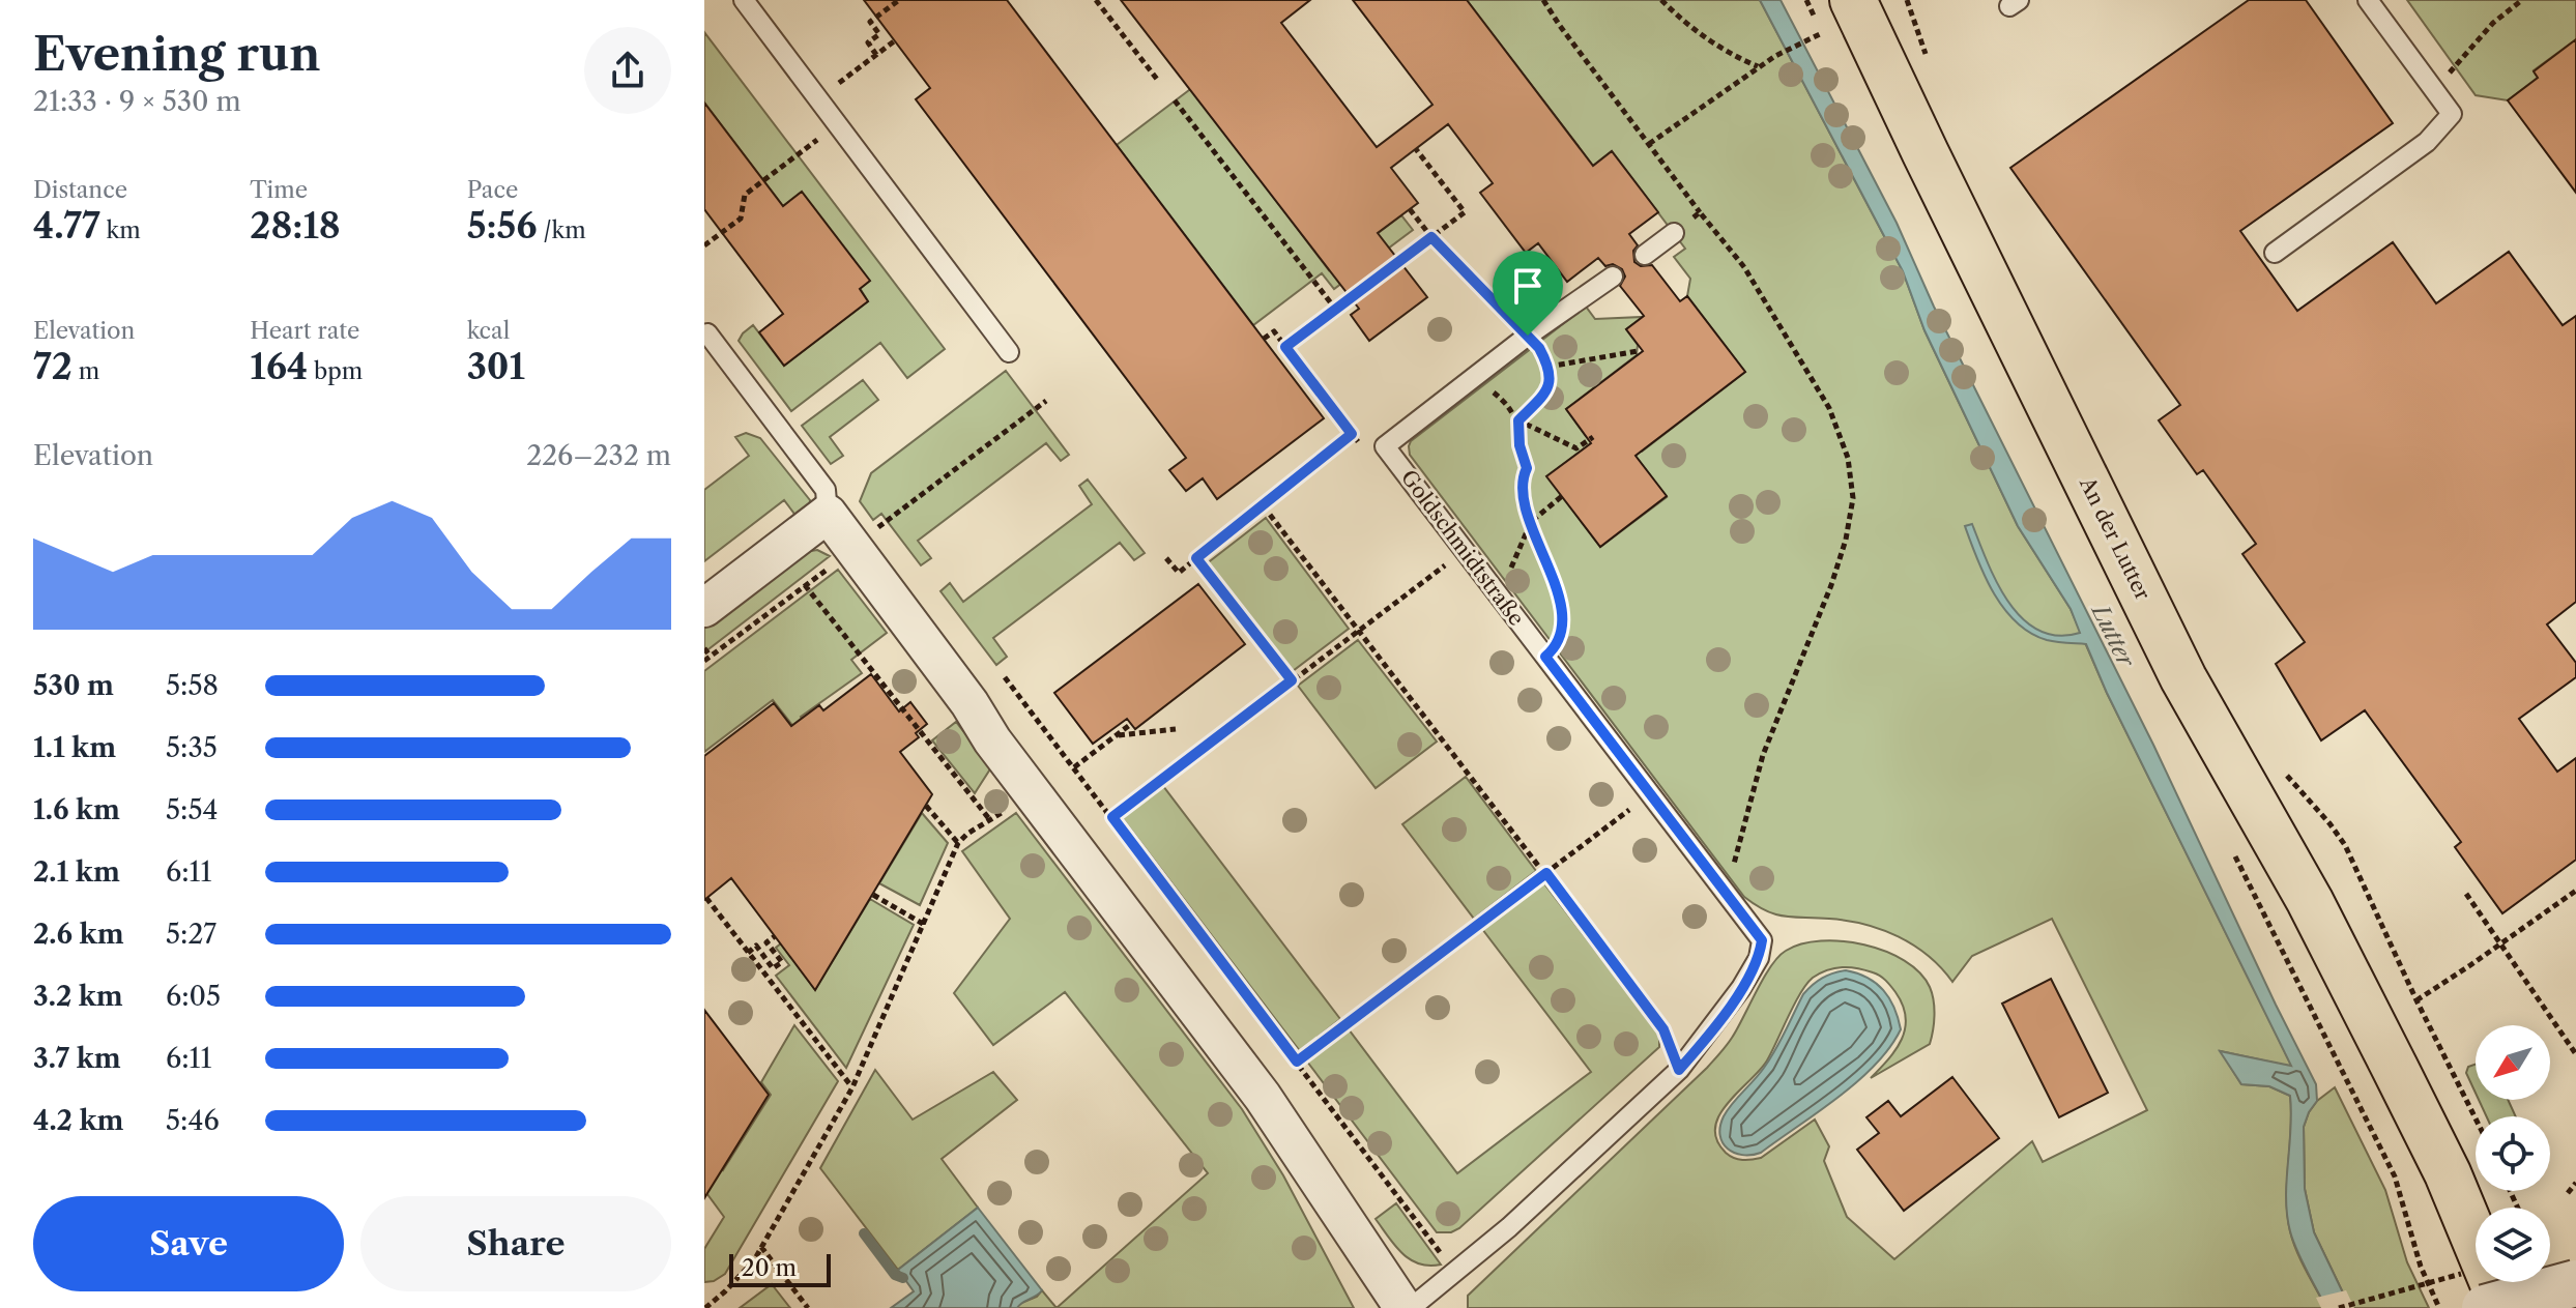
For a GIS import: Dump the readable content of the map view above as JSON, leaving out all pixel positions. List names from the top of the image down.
{
  "streets": {
    "main road": ["An der Lutter"],
    "lane": ["Goldschmidtstraße"]
  },
  "water": ["Lutter"],
  "scale_bar": "20 m",
  "north": "bottom left",
  "page": {
    "heading": ["Evening run", "21:33 · 9 × 530 m"],
    "stats": [
      ["Distance", "4.77 km"],
      ["Time", "28:18"],
      ["Pace", "5:56 /km"],
      ["Elevation", "72 m"],
      ["Heart rate", "164 bpm"],
      ["kcal", "301"]
    ],
    "chart": ["Elevation", "226–232 m"],
    "list": [
      {
        "name": "530 m",
        "note": "5:58"
      },
      {
        "name": "1.1 km",
        "note": "5:35"
      },
      {
        "name": "1.6 km",
        "note": "5:54"
      },
      {
        "name": "2.1 km",
        "note": "6:11"
      },
      {
        "name": "2.6 km",
        "note": "5:27"
      },
      {
        "name": "3.2 km",
        "note": "6:05"
      },
      {
        "name": "3.7 km",
        "note": "6:11"
      },
      {
        "name": "4.2 km",
        "note": "5:46"
      }
    ],
    "buttons": ["Save", "Share"],
    "scale": "20 m"
  }
}
